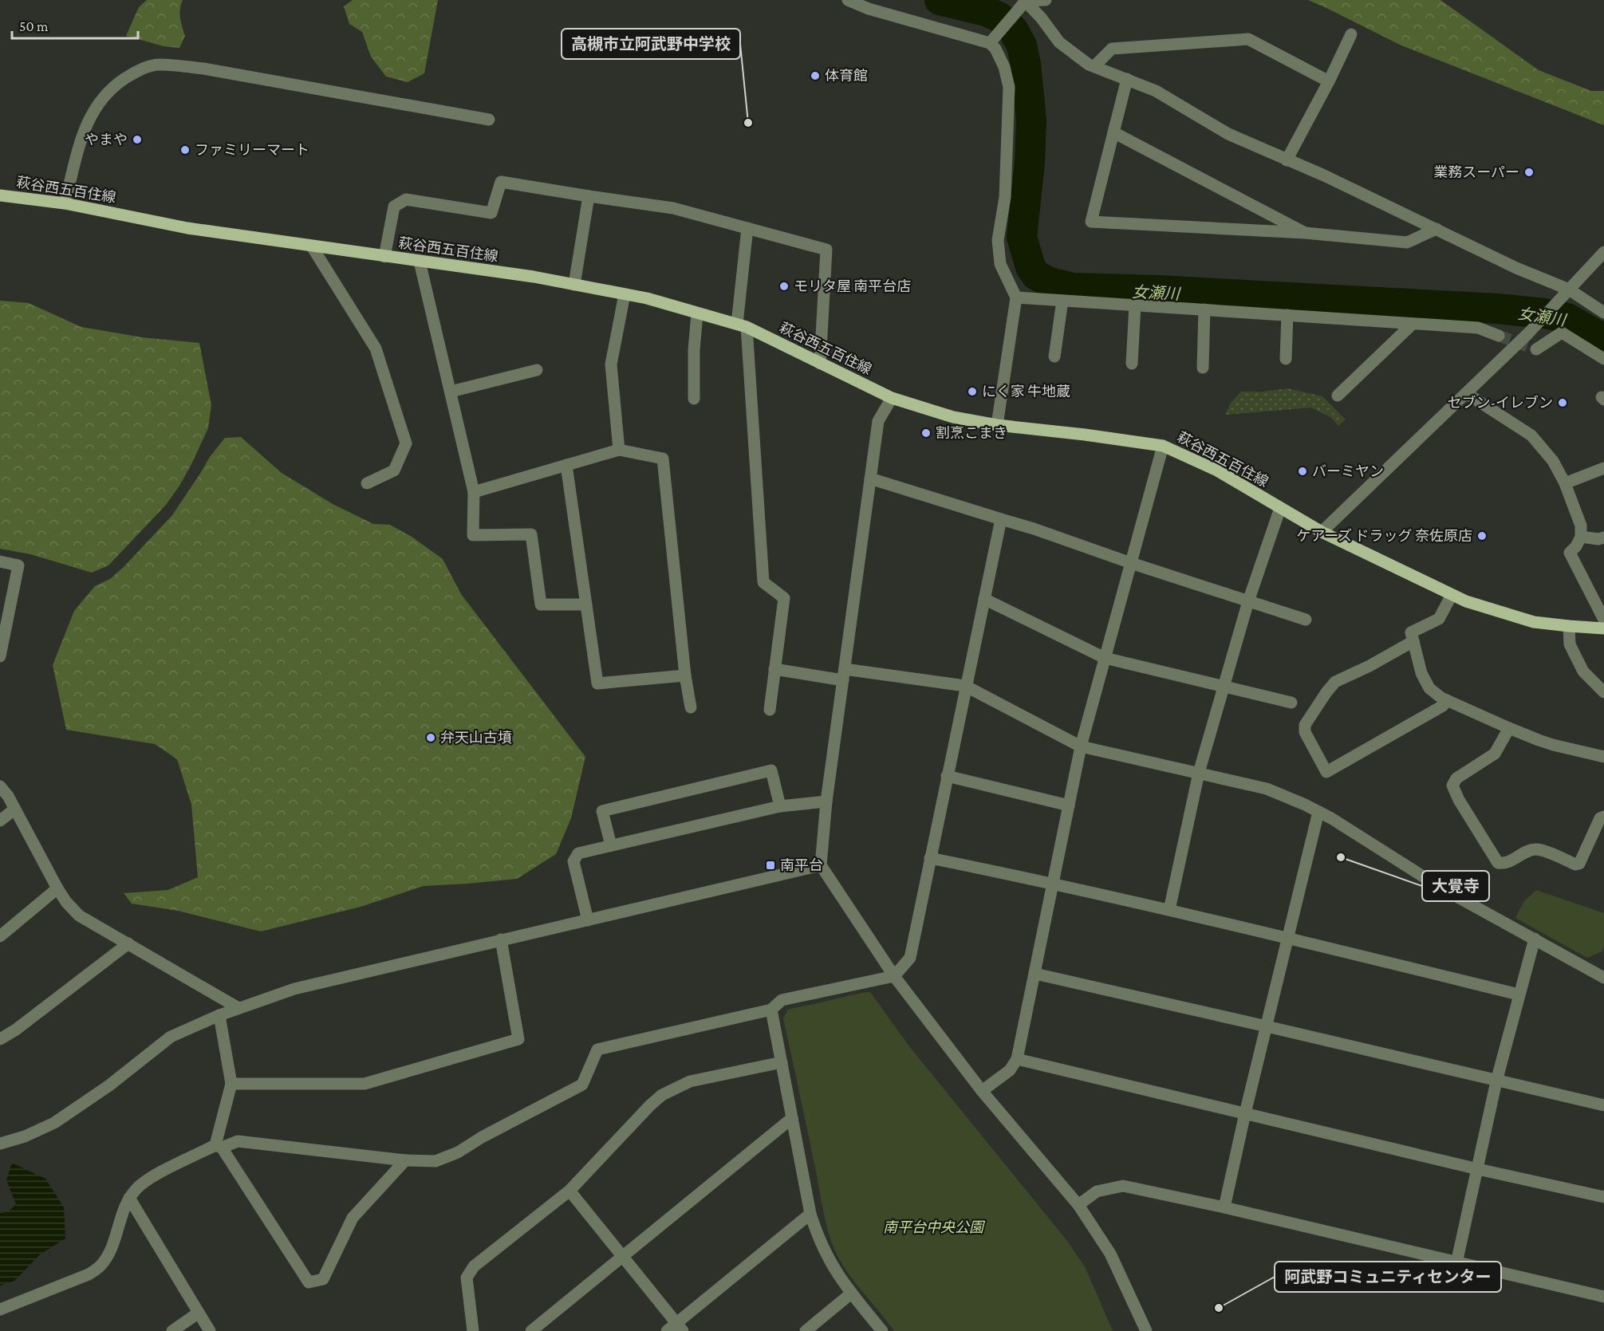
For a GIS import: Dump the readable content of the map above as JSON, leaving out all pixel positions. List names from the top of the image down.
{
  "streets": {
    "main road": ["萩谷西五百住線"]
  },
  "water": ["女瀬川"],
  "parks": ["南平台中央公園"],
  "places": {
    "other": [
      "体育館",
      "高槻市立阿武野中学校",
      "やまや",
      "ファミリーマート",
      "業務スーパー",
      "モリタ屋 南平台店",
      "にく家 牛地蔵",
      "セブン-イレブン",
      "割烹こまき",
      "バーミヤン",
      "ケアーズ ドラッグ 奈佐原店",
      "弁天山古墳",
      "大覺寺",
      "阿武野コミュニティセンター"
    ],
    "transit": ["南平台"]
  },
  "scale_bar": "50 m"
}
